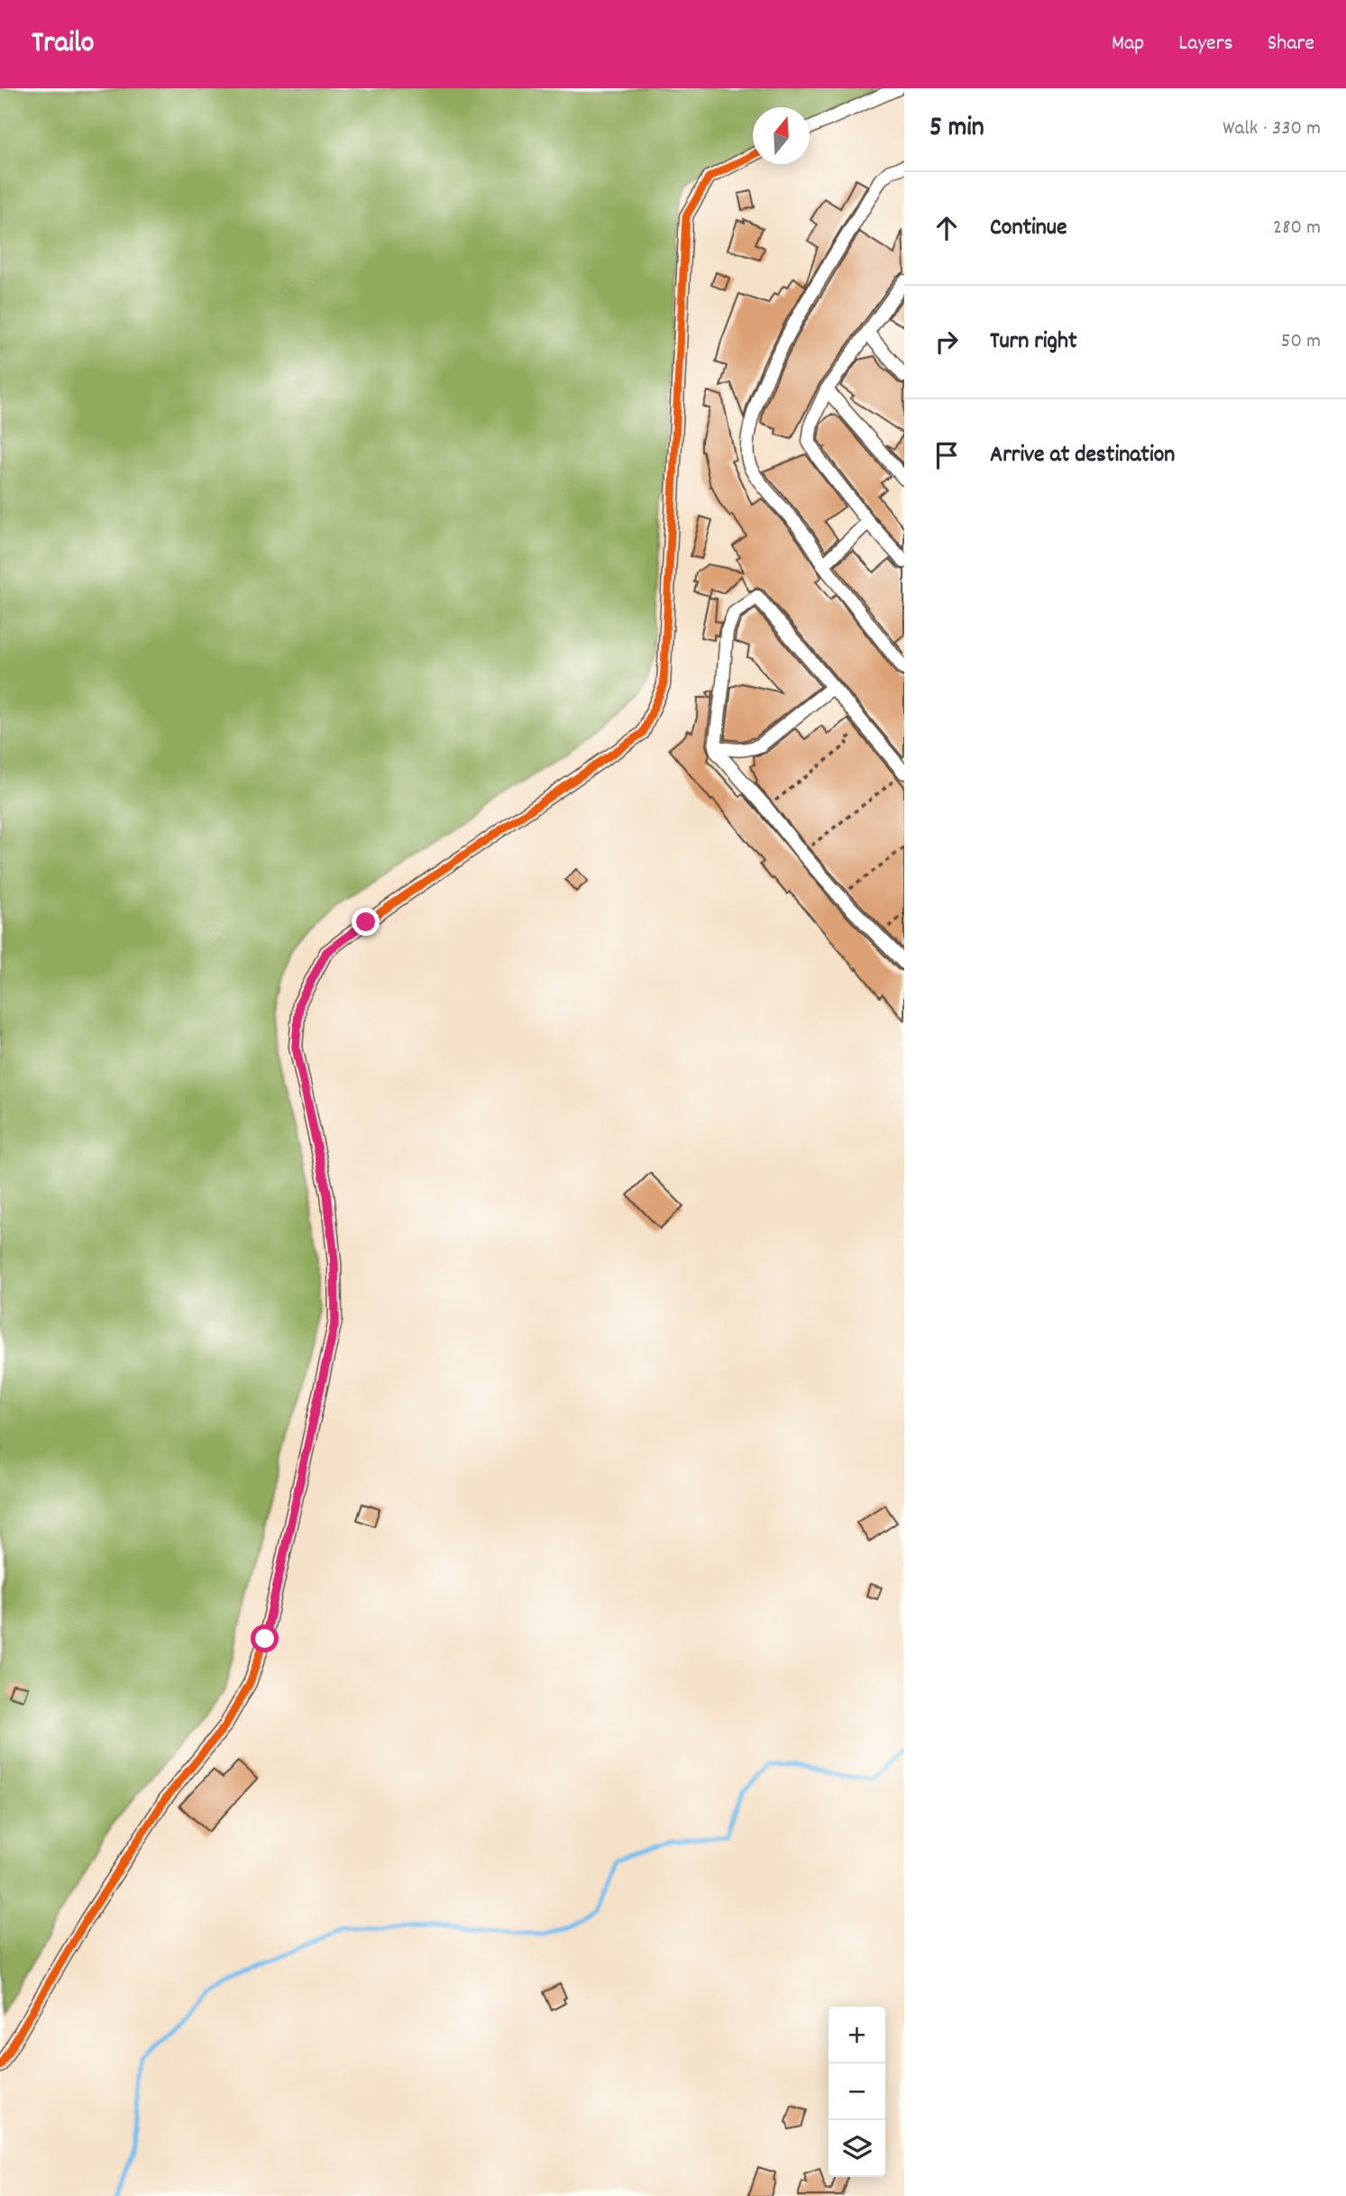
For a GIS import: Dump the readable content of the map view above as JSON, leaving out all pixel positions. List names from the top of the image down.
{
  "north": "top",
  "page": {
    "header": "Trailo",
    "nav": ["Map", "Layers", "Share"],
    "heading": ["5 min", "Walk · 330 m"],
    "list": [
      ["Continue", "280 m"],
      ["Turn right", "50 m"],
      "Arrive at destination"
    ],
    "map_buttons": ["+", "−"]
  }
}
